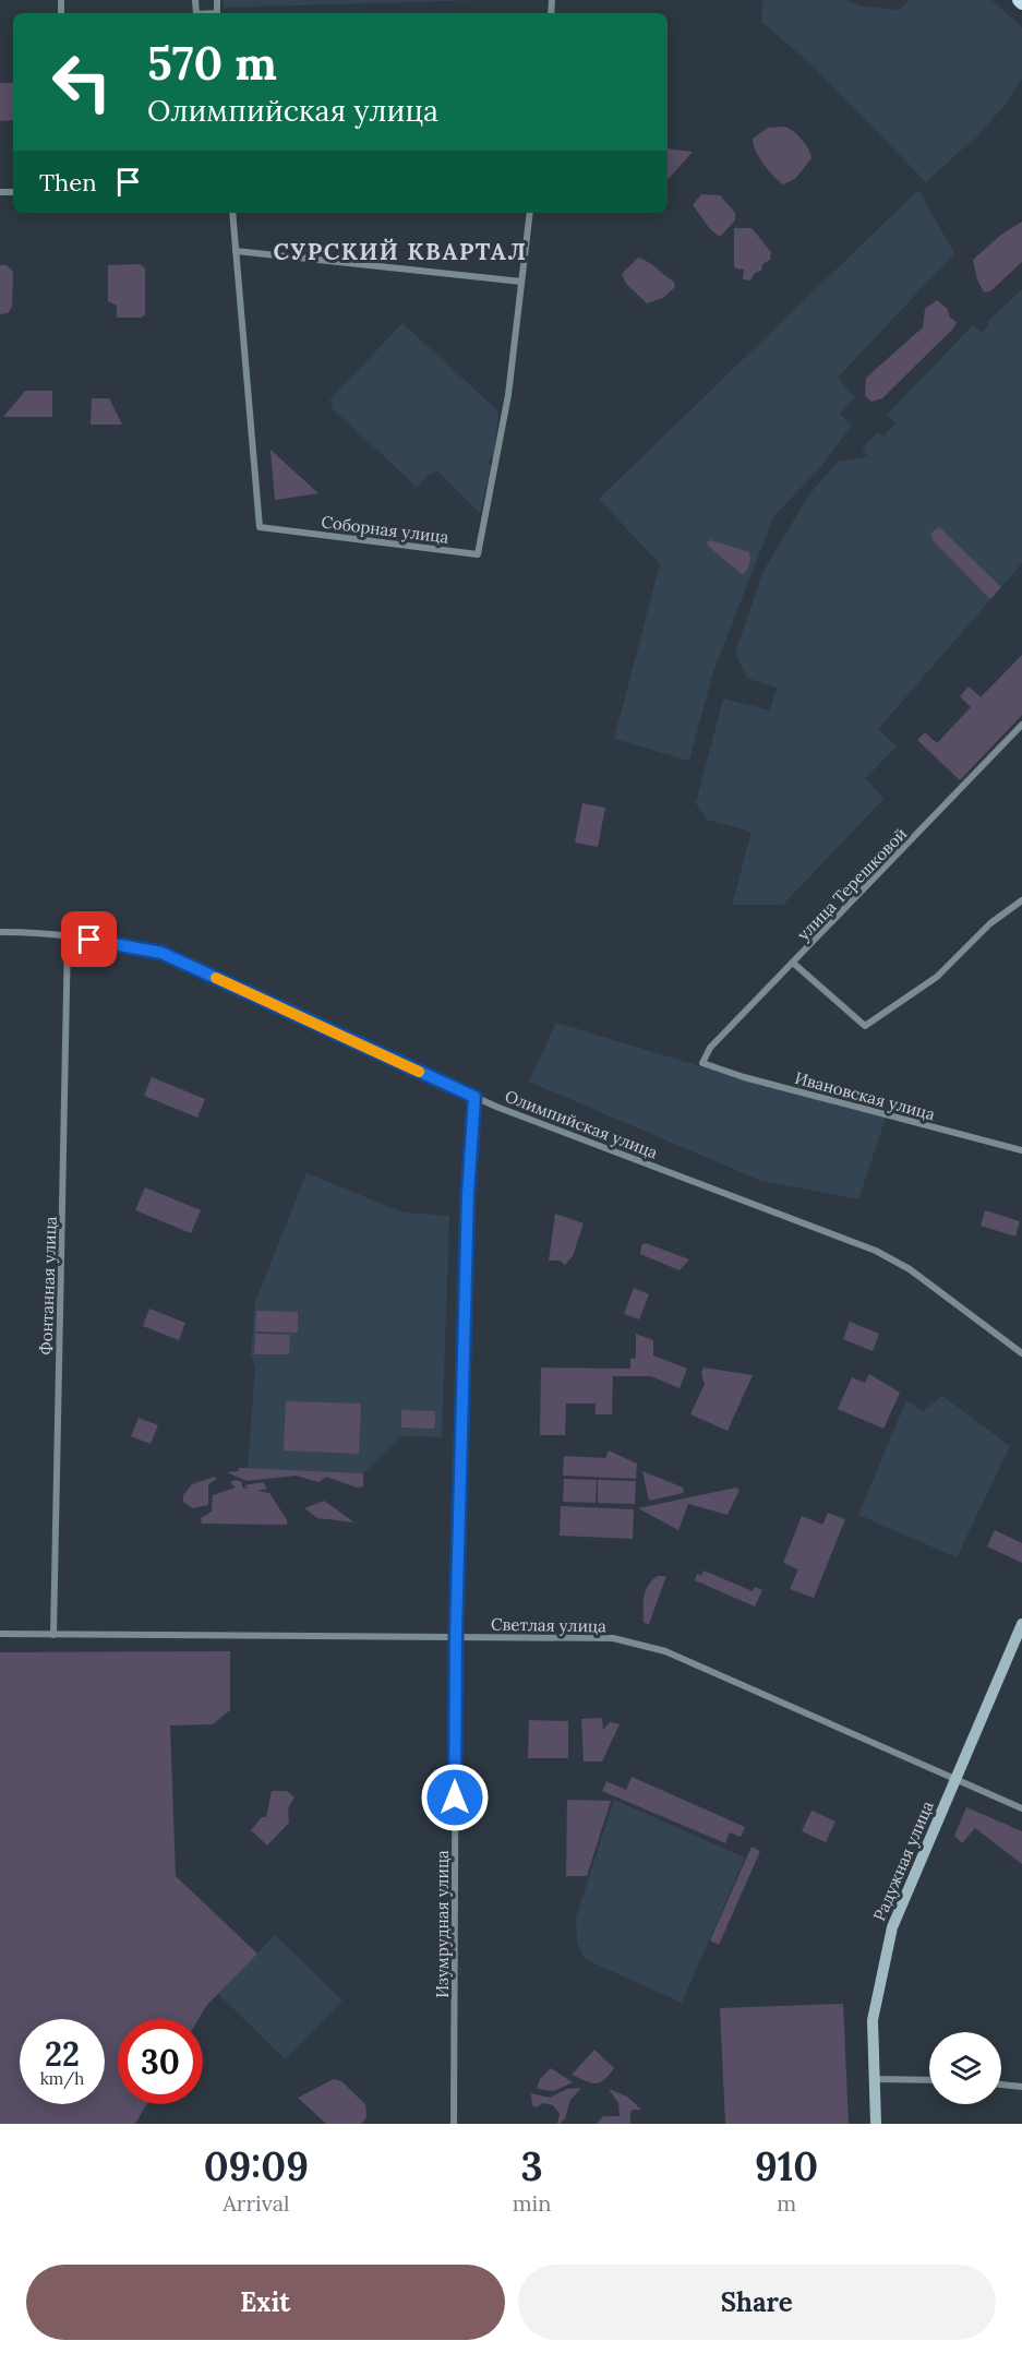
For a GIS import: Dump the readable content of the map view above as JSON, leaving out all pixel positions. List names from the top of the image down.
{
  "streets": {
    "main road": ["Радужная улица"],
    "street": [
      "Соборная улица",
      "улица Терешковой",
      "Ивановская улица",
      "Олимпийская улица",
      "Фонтанная улица",
      "Светлая улица",
      "Изумрудная улица"
    ]
  },
  "crossings": [
    ["улица Терешковой", "Ивановская улица"],
    ["Олимпийская улица", "Фонтанная улица"],
    ["Олимпийская улица", "Изумрудная улица"],
    ["Фонтанная улица", "Светлая улица"],
    ["Светлая улица", "Радужная улица"],
    ["Светлая улица", "Изумрудная улица"]
  ],
  "districts": ["СУРСКИЙ КВАРТАЛ"],
  "page": {
    "turn": ["570 m", "Олимпийская улица"],
    "then": "Then",
    "speed": "22 km/h",
    "limit": "30",
    "eta": [
      "09:09",
      "Arrival",
      "3",
      "min",
      "910",
      "m"
    ],
    "buttons": ["Exit", "Share"]
  }
}
